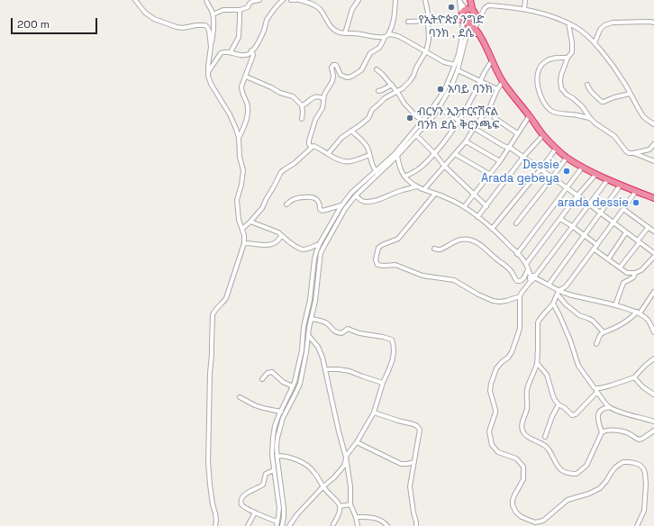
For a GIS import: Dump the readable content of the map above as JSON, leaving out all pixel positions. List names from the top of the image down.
{
  "places": [
    "የኢትዮጵያ ንግድ ባንክ , ደሴ",
    "አባይ ባንክ",
    "ብርሃን ኢንተርናሽናል ባንክ ደሴ ቅርንጫፍ",
    "Dessie Arada gebeya",
    "arada dessie"
  ],
  "scale_bar": "200 m"
}
